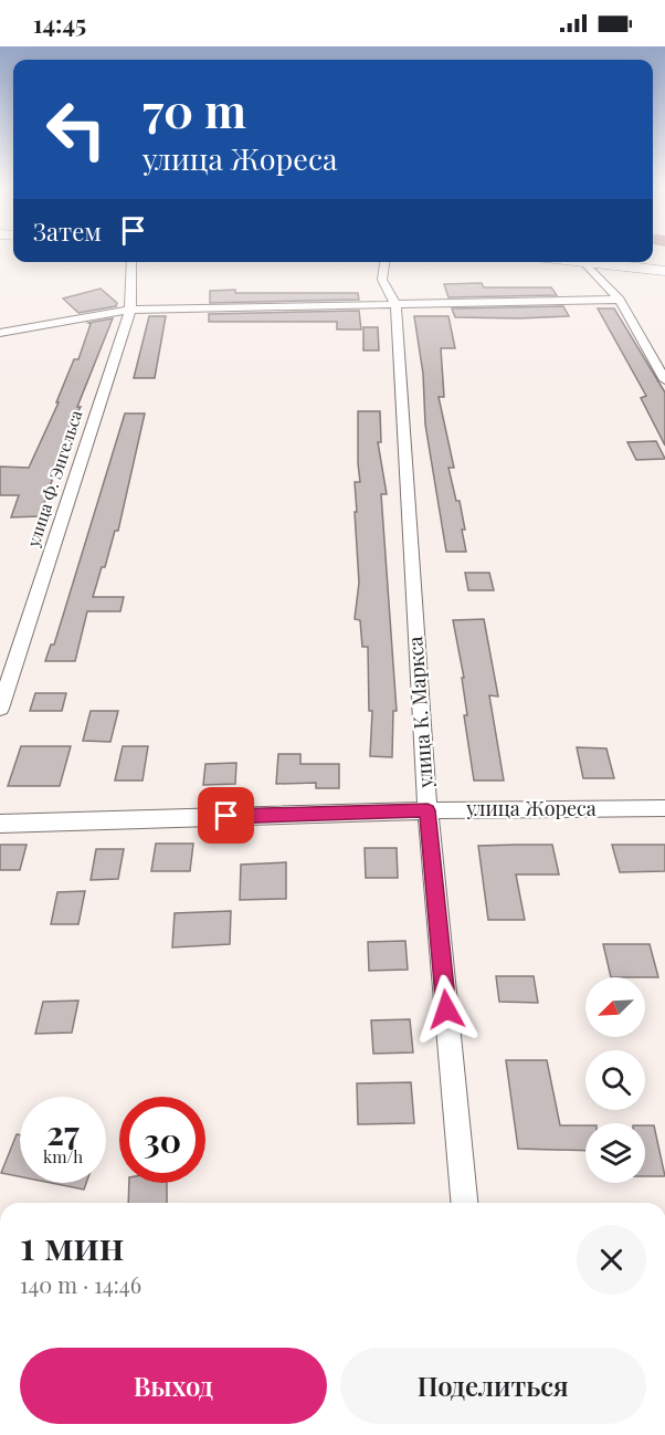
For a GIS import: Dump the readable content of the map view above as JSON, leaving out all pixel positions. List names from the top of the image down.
{
  "streets": {
    "street": ["улица Ф. Энгельса", "улица К. Маркса", "улица Жореса"]
  },
  "crossings": [
    ["улица К. Маркса", "улица Жореса"]
  ],
  "north": "bottom left",
  "page": {
    "status": "14:45",
    "turn": ["70 m", "улица Жореса"],
    "then": "Затем",
    "speed": "27 km/h",
    "limit": "30",
    "heading": ["1 мин", "140 m · 14:46"],
    "buttons": ["Выход", "Поделиться"]
  }
}
